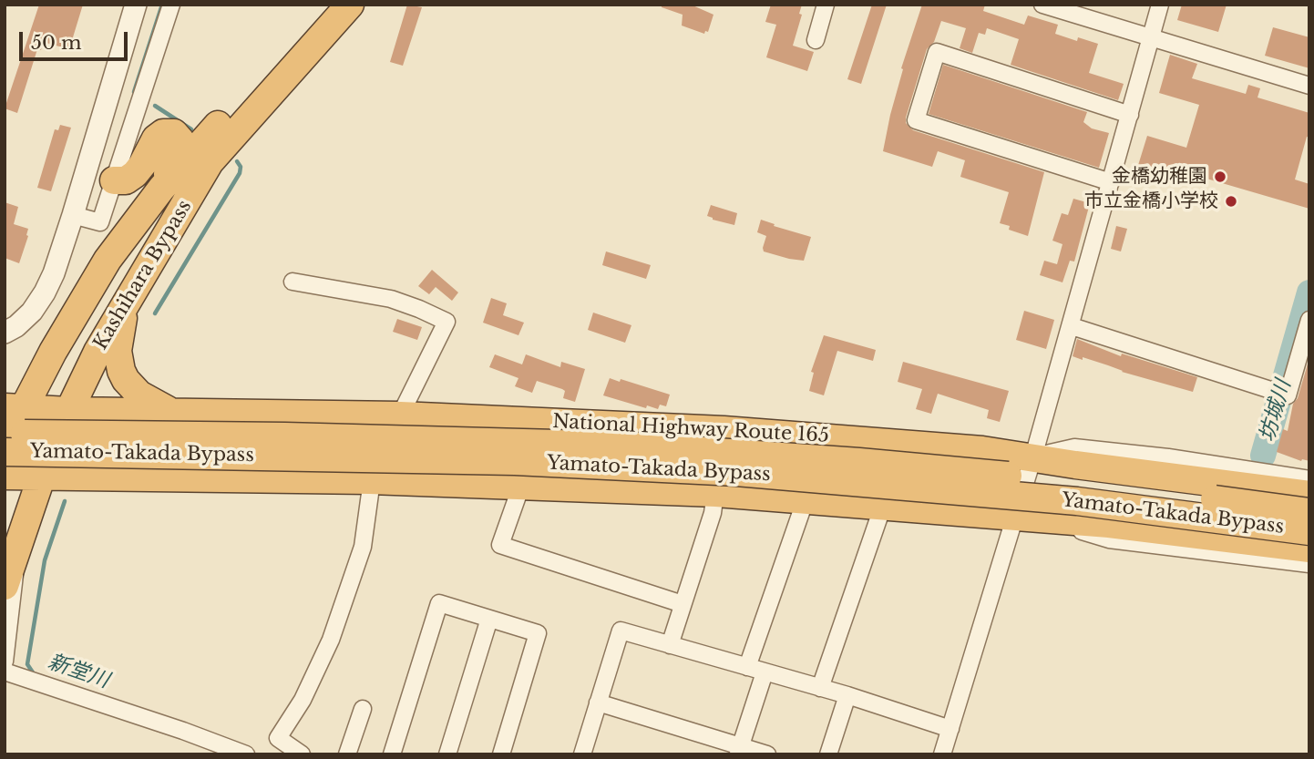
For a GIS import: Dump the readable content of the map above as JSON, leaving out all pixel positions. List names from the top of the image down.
{
  "streets": {
    "highway": ["Kashihara Bypass", "National Highway Route 165", "Yamato-Takada Bypass"]
  },
  "crossings": [
    ["Kashihara Bypass", "National Highway Route 165"],
    ["Kashihara Bypass", "Yamato-Takada Bypass"]
  ],
  "water": ["坊城川", "新堂川"],
  "places": ["金橋幼稚園", "市立金橋小学校"],
  "scale_bar": "50 m"
}
